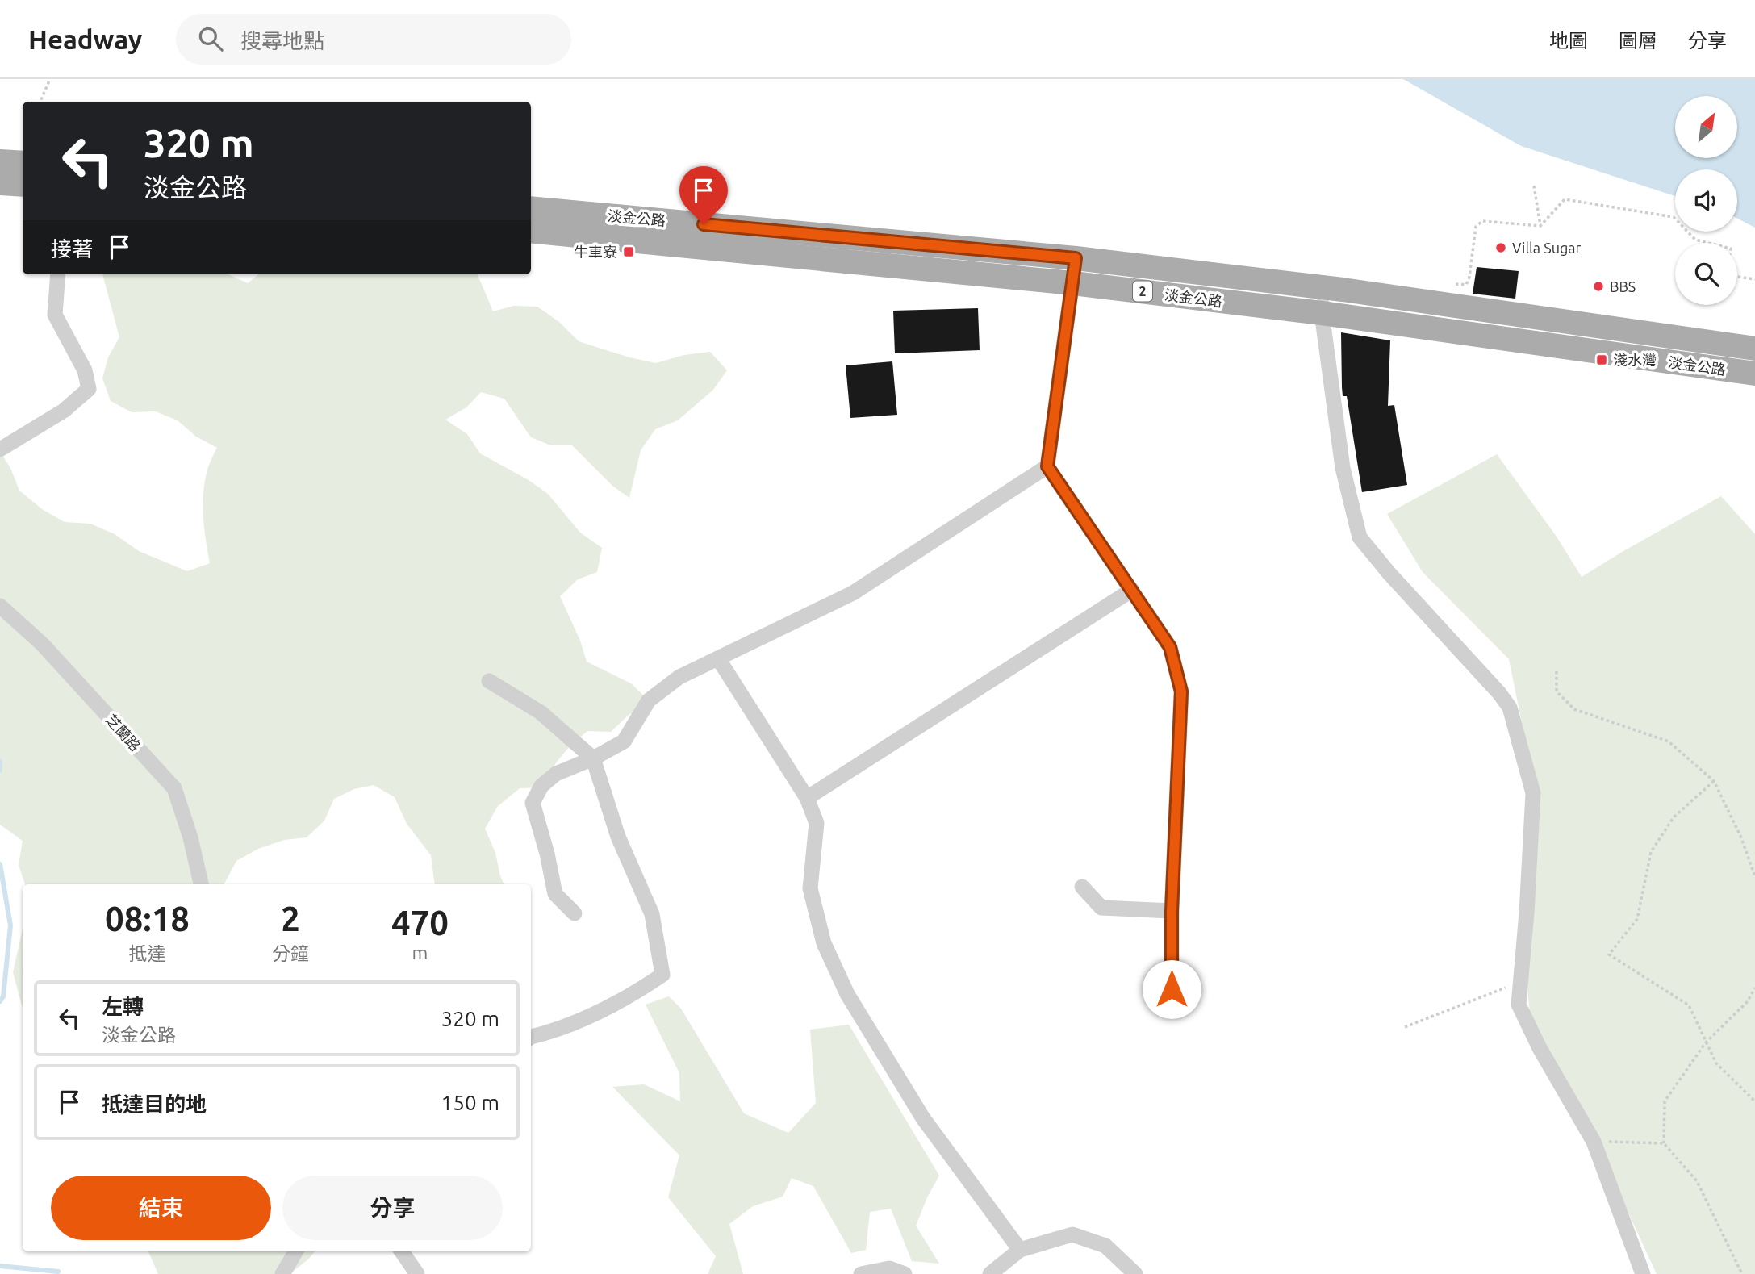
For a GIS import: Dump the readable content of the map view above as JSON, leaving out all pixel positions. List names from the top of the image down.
{
  "streets": {
    "main road": ["淡金公路", "2"],
    "street": ["芝蘭路"]
  },
  "places": {
    "other": ["Villa Sugar", "BBS"],
    "transit": ["牛車寮", "淺水灣"]
  },
  "north": "top right",
  "page": {
    "header": "Headway",
    "search": "搜尋地點",
    "nav": ["地圖", "圖層", "分享"],
    "turn": ["320 m", "淡金公路"],
    "then": "接著",
    "eta": [
      "08:18",
      "抵達",
      "2",
      "分鐘",
      "470",
      "m"
    ],
    "list": [
      {
        "name": "左轉",
        "note": "淡金公路",
        "value": "320 m"
      },
      {
        "name": "抵達目的地",
        "value": "150 m"
      }
    ],
    "buttons": ["結束", "分享"]
  }
}
